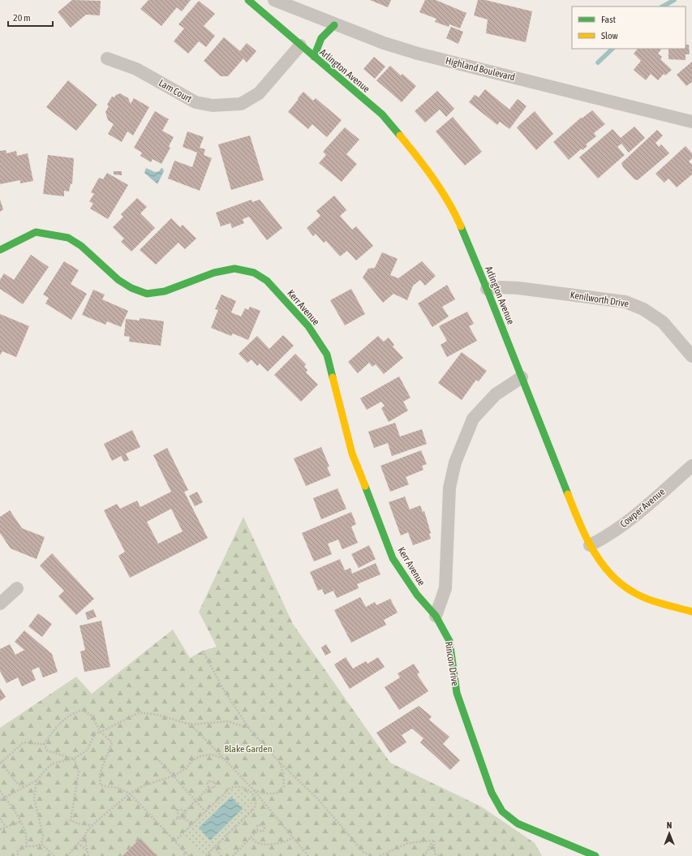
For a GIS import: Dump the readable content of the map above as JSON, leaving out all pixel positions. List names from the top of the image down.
{
  "streets": {
    "street": [
      "Highland Boulevard",
      "Arlington Avenue",
      "Lam Court",
      "Kenilworth Drive",
      "Kerr Avenue",
      "Cowper Avenue",
      "Rincon Drive"
    ]
  },
  "crossings": [
    ["Arlington Avenue", "Lam Court"],
    ["Arlington Avenue", "Kenilworth Drive"],
    ["Arlington Avenue", "Cowper Avenue"],
    ["Kerr Avenue", "Rincon Drive"]
  ],
  "parks": ["Blake Garden"],
  "legend": ["Fast", "Slow"],
  "scale_bar": "20 m",
  "north": "top"
}
